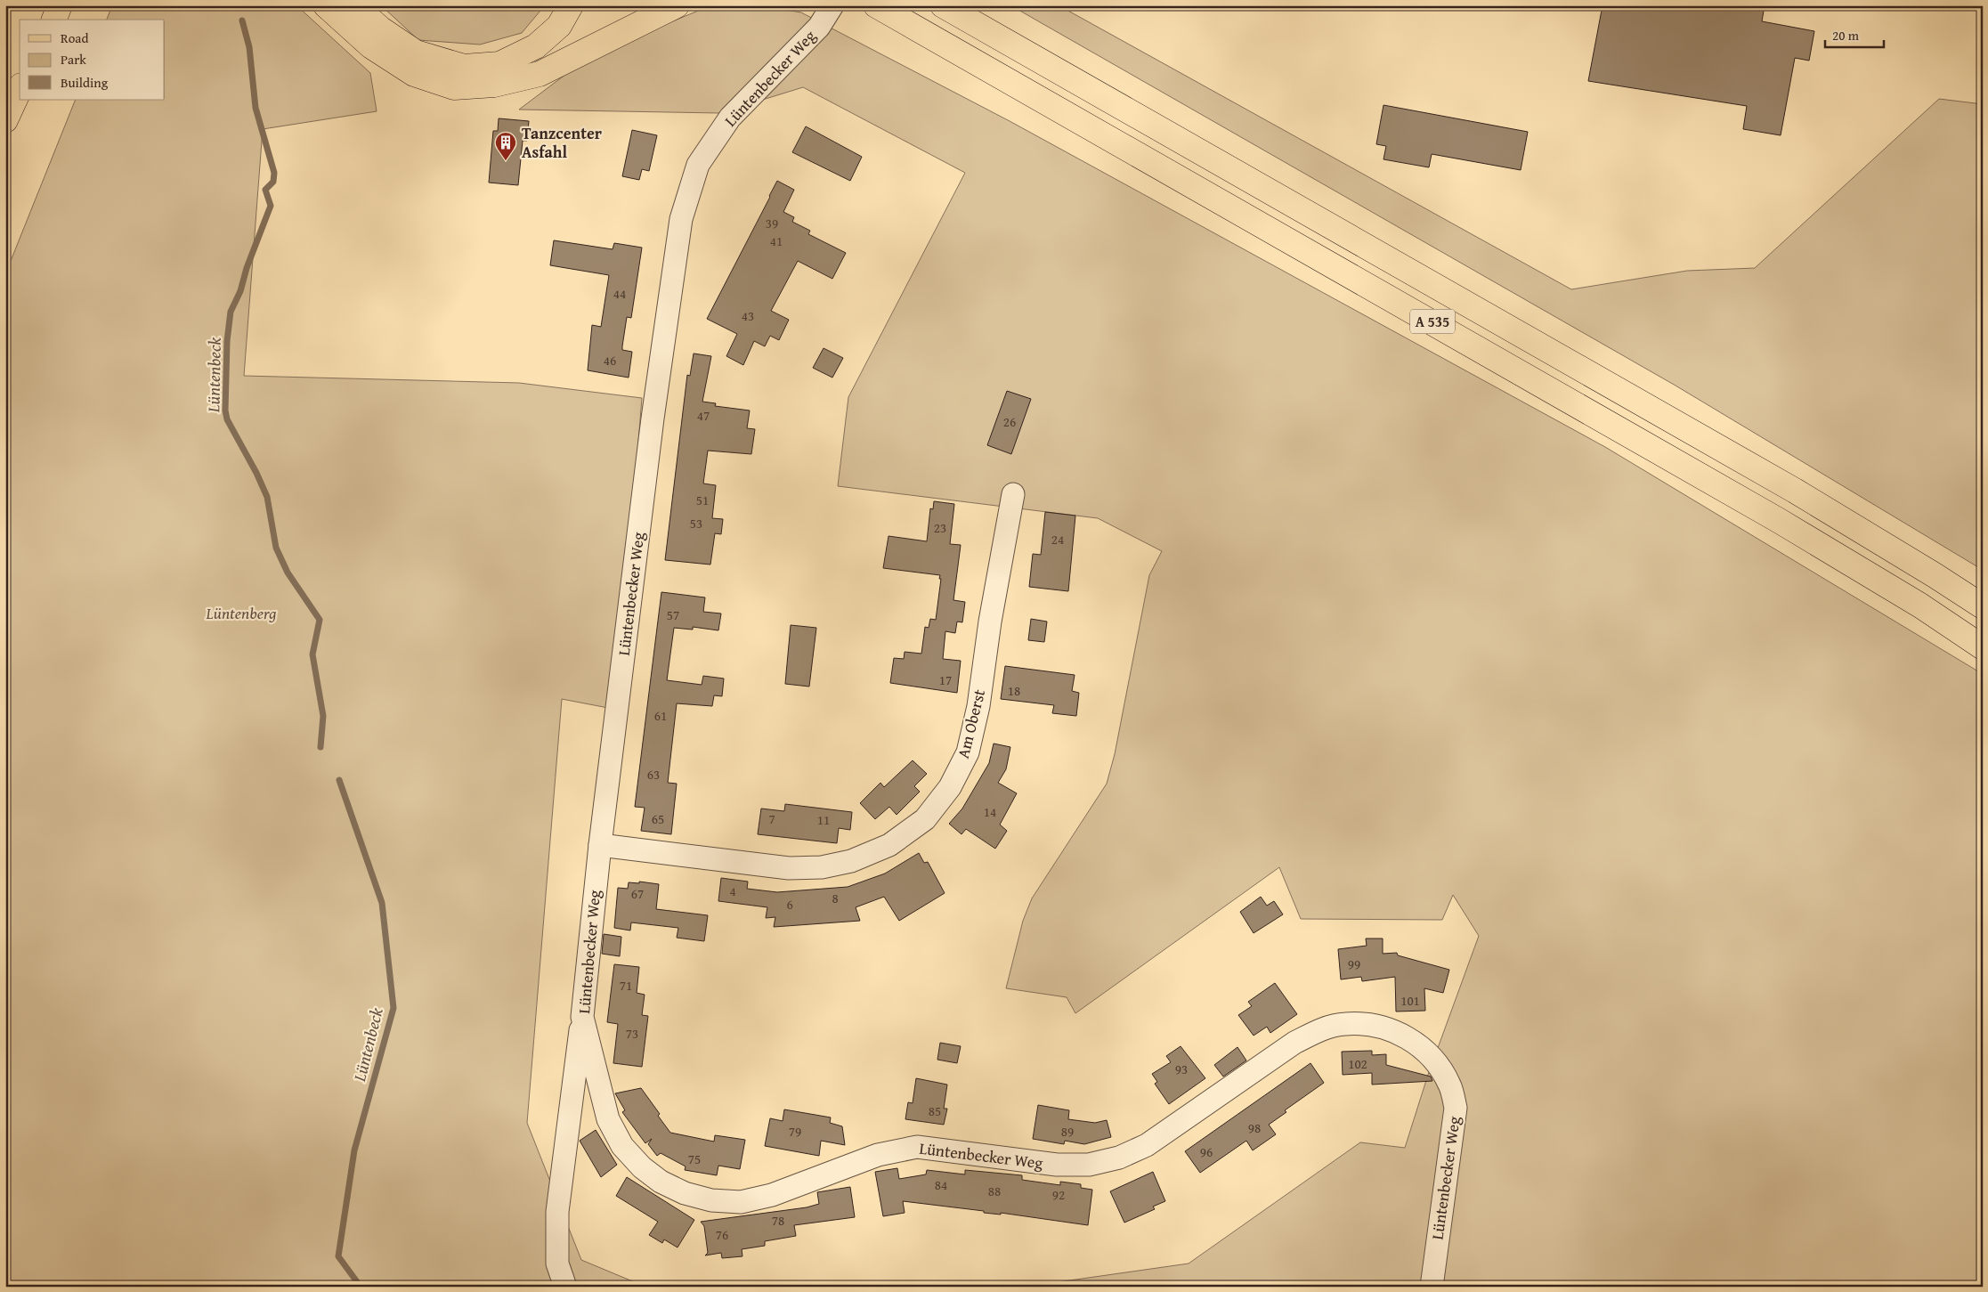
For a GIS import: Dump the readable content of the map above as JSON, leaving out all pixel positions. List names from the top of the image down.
{
  "streets": {
    "main road": ["A 535"],
    "street": ["Lüntenbecker Weg", "Am Oberst"]
  },
  "crossings": [
    ["Lüntenbecker Weg", "Am Oberst"]
  ],
  "water": ["Lüntenbeck"],
  "parks": ["Lüntenberg"],
  "places": {
    "building": ["Tanzcenter Asfahl"]
  },
  "house_numbers": [
    "39",
    "41",
    "44",
    "43",
    "46",
    "47",
    "26",
    "51",
    "53",
    "23",
    "24",
    "57",
    "17",
    "18",
    "61",
    "63",
    "14",
    "65",
    "7",
    "11",
    "4",
    "67",
    "8",
    "6",
    "99",
    "71",
    "101",
    "73",
    "102",
    "93",
    "85",
    "98",
    "79",
    "89",
    "96",
    "75",
    "84",
    "88",
    "92",
    "78",
    "76"
  ],
  "legend": ["Road", "Park", "Building"],
  "scale_bar": "20 m"
}
